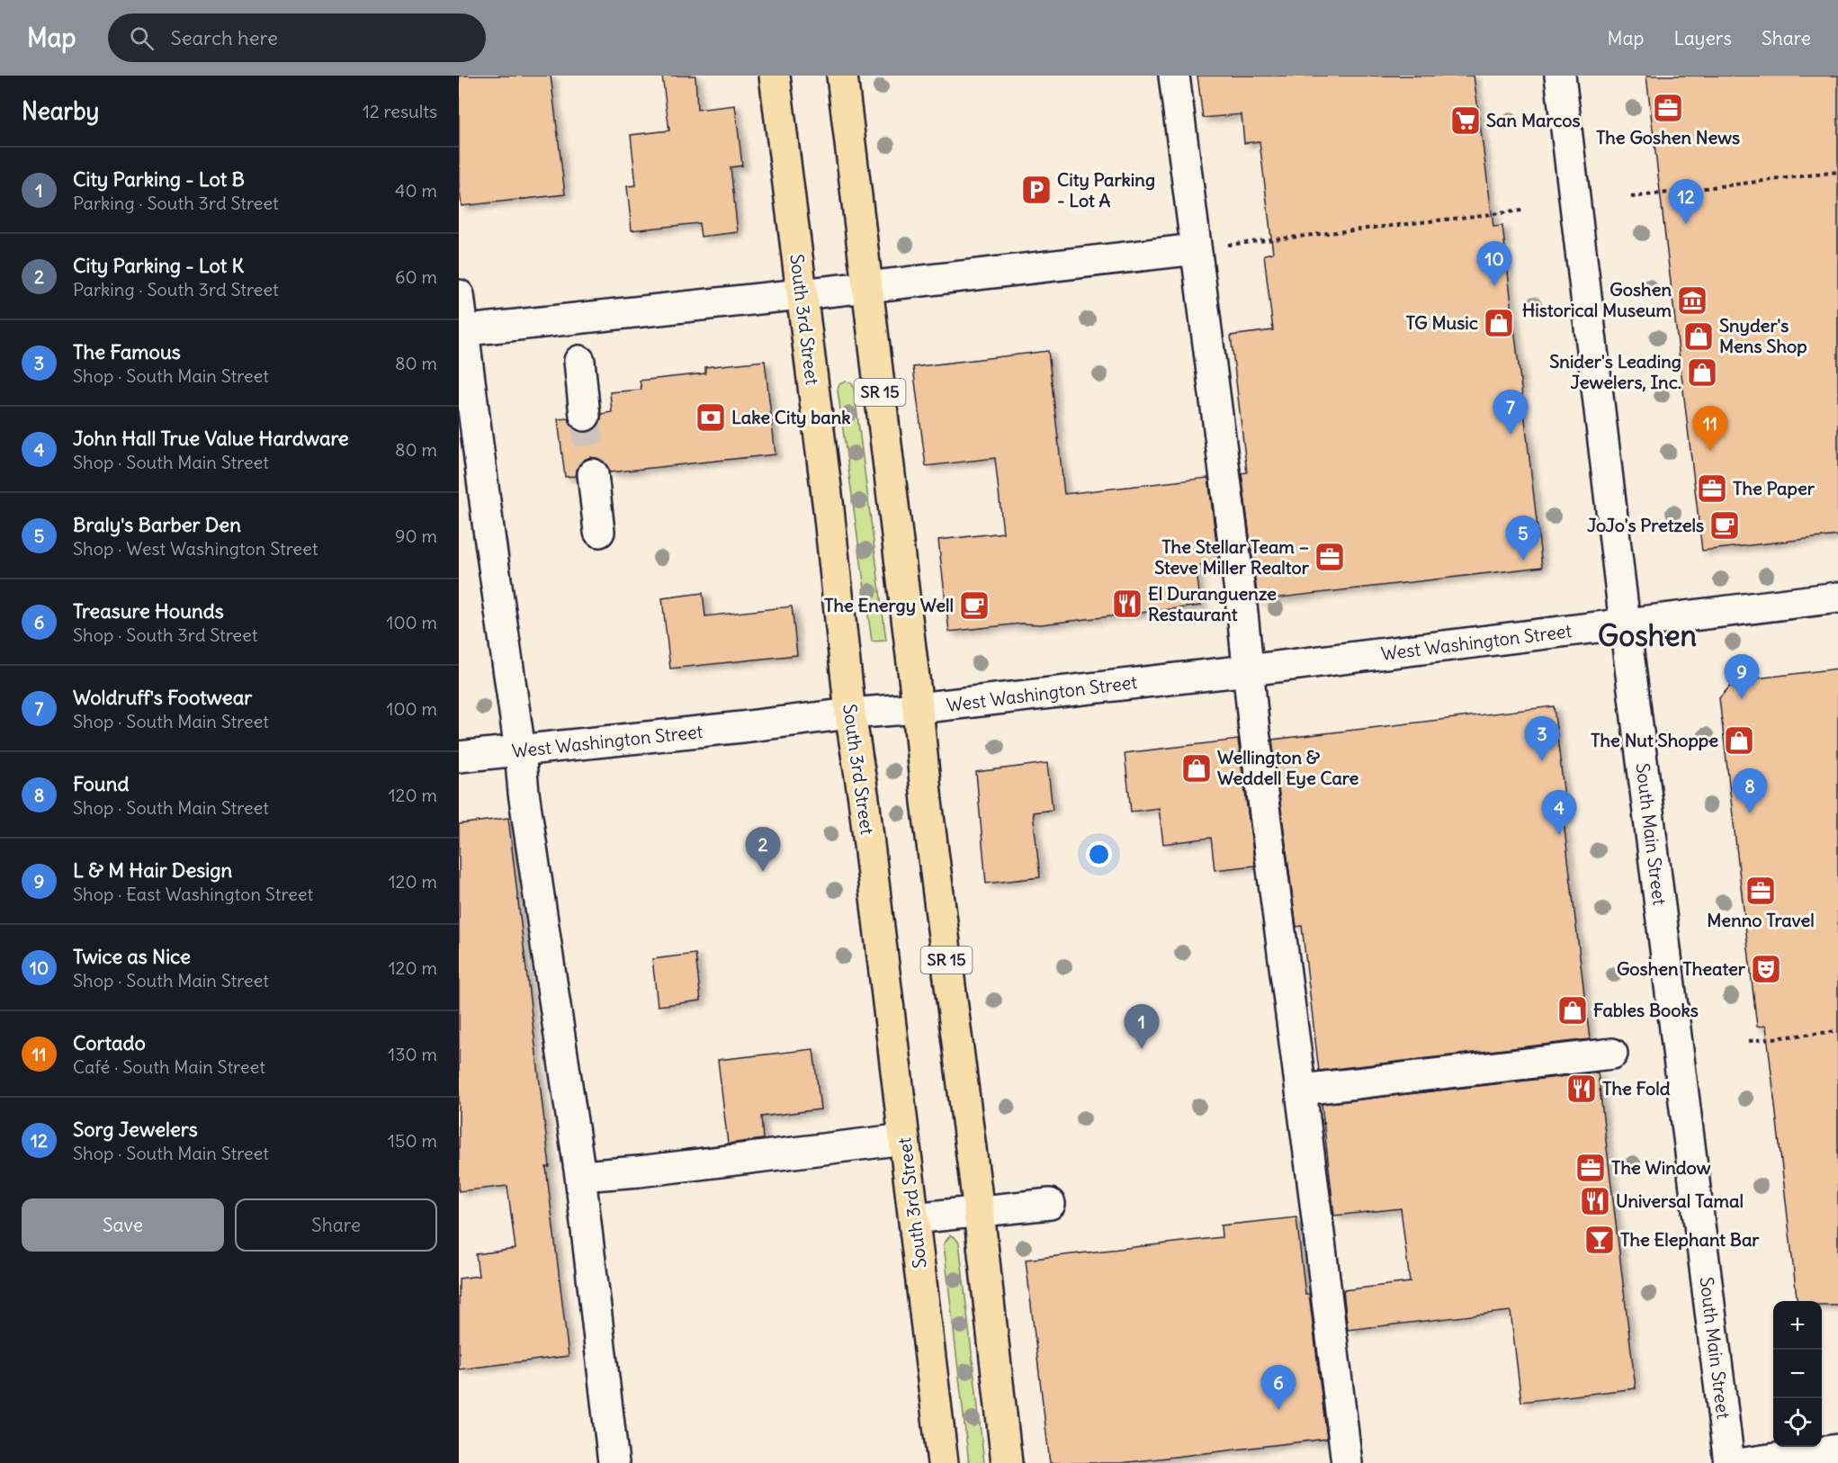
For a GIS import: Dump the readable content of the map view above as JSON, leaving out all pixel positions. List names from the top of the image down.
{
  "streets": {
    "main road": ["South 3rd Street", "SR 15"],
    "street": ["West Washington Street", "South Main Street"]
  },
  "crossings": [
    ["South 3rd Street", "West Washington Street"],
    ["SR 15", "West Washington Street"],
    ["West Washington Street", "South Main Street"]
  ],
  "districts": ["Goshen"],
  "places": {
    "office": [
      "The Goshen News",
      "The Paper",
      "The Stellar Team – Steve Miller Realtor",
      "Menno Travel",
      "The Window"
    ],
    "supermarket": ["San Marcos"],
    "parking": ["City Parking - Lot A"],
    "museum": ["Goshen Historical Museum"],
    "shop": [
      "TG Music",
      "Snyder's Mens Shop",
      "Snider's Leading Jewelers, Inc.",
      "The Nut Shoppe",
      "Wellington & Weddell Eye Care",
      "Fables Books"
    ],
    "bank": ["Lake City bank"],
    "cafe": ["JoJo's Pretzels", "The Energy Well"],
    "restaurant": ["El Duranguenze Restaurant", "The Fold", "Universal Tamal"],
    "theatre": ["Goshen Theater"],
    "bar": ["The Elephant Bar"]
  },
  "page": {
    "header": "Map",
    "search": "Search here",
    "nav": ["Map", "Layers", "Share"],
    "heading": ["Nearby", "12 results"],
    "list": [
      {
        "mark": "1",
        "name": "City Parking - Lot B",
        "note": "Parking · South 3rd Street",
        "value": "40 m"
      },
      {
        "mark": "2",
        "name": "City Parking - Lot K",
        "note": "Parking · South 3rd Street",
        "value": "60 m"
      },
      {
        "mark": "3",
        "name": "The Famous",
        "note": "Shop · South Main Street",
        "value": "80 m"
      },
      {
        "mark": "4",
        "name": "John Hall True Value Hardware",
        "note": "Shop · South Main Street",
        "value": "80 m"
      },
      {
        "mark": "5",
        "name": "Braly's Barber Den",
        "note": "Shop · West Washington Street",
        "value": "90 m"
      },
      {
        "mark": "6",
        "name": "Treasure Hounds",
        "note": "Shop · South 3rd Street",
        "value": "100 m"
      },
      {
        "mark": "7",
        "name": "Woldruff's Footwear",
        "note": "Shop · South Main Street",
        "value": "100 m"
      },
      {
        "mark": "8",
        "name": "Found",
        "note": "Shop · South Main Street",
        "value": "120 m"
      },
      {
        "mark": "9",
        "name": "L & M Hair Design",
        "note": "Shop · East Washington Street",
        "value": "120 m"
      },
      {
        "mark": "10",
        "name": "Twice as Nice",
        "note": "Shop · South Main Street",
        "value": "120 m"
      },
      {
        "mark": "11",
        "name": "Cortado",
        "note": "Café · South Main Street",
        "value": "130 m"
      },
      {
        "mark": "12",
        "name": "Sorg Jewelers",
        "note": "Shop · South Main Street",
        "value": "150 m"
      }
    ],
    "pins": [
      "12",
      "10",
      "7",
      "11",
      "5",
      "9",
      "3",
      "8",
      "4",
      "2",
      "1",
      "6"
    ],
    "buttons": ["Save", "Share"],
    "map_buttons": ["+", "−"]
  }
}
